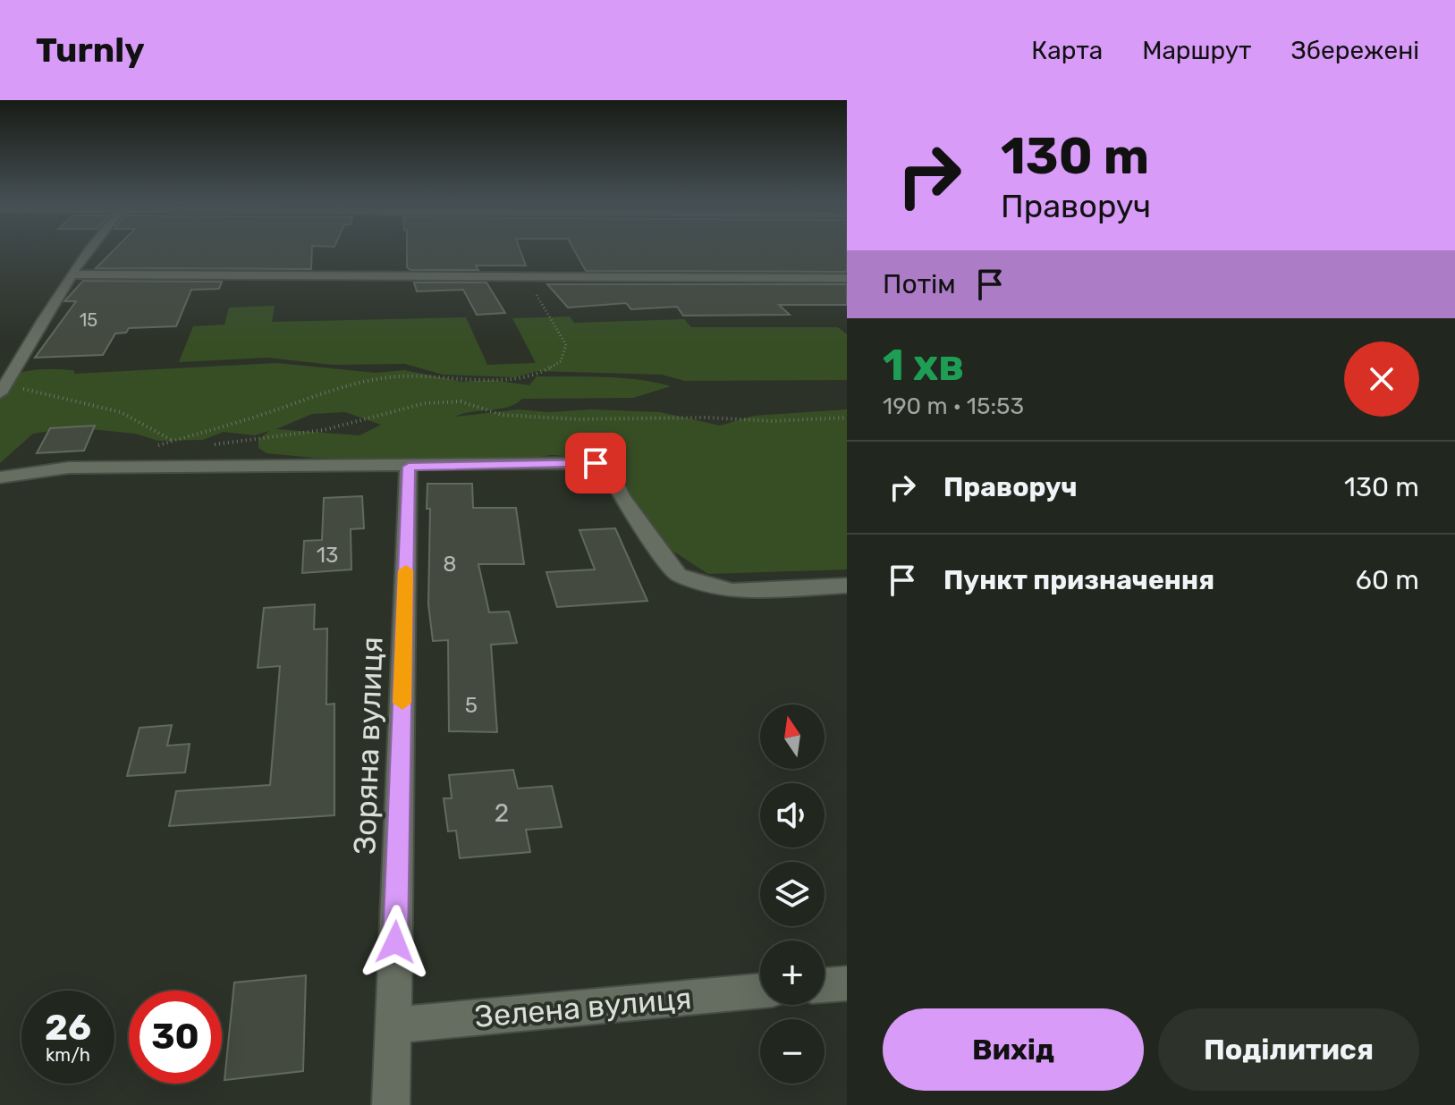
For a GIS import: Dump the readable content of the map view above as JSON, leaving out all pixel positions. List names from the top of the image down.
{
  "streets": {
    "street": ["Зоряна вулиця", "Зелена вулиця"]
  },
  "crossings": [
    ["Зоряна вулиця", "Зелена вулиця"]
  ],
  "house_numbers": [
    "15",
    "13",
    "8",
    "5",
    "2"
  ],
  "north": "top",
  "page": {
    "header": "Turnly",
    "nav": ["Карта", "Маршрут", "Збережені"],
    "turn": ["130 m", "Праворуч"],
    "then": "Потім",
    "heading": ["1 хв", "190 m · 15:53"],
    "list": [
      {
        "name": "Праворуч",
        "value": "130 m"
      },
      {
        "name": "Пункт призначення",
        "value": "60 m"
      }
    ],
    "map_buttons": ["+", "−"],
    "speed": "26 km/h",
    "limit": "30",
    "buttons": ["Вихід", "Поділитися"]
  }
}
